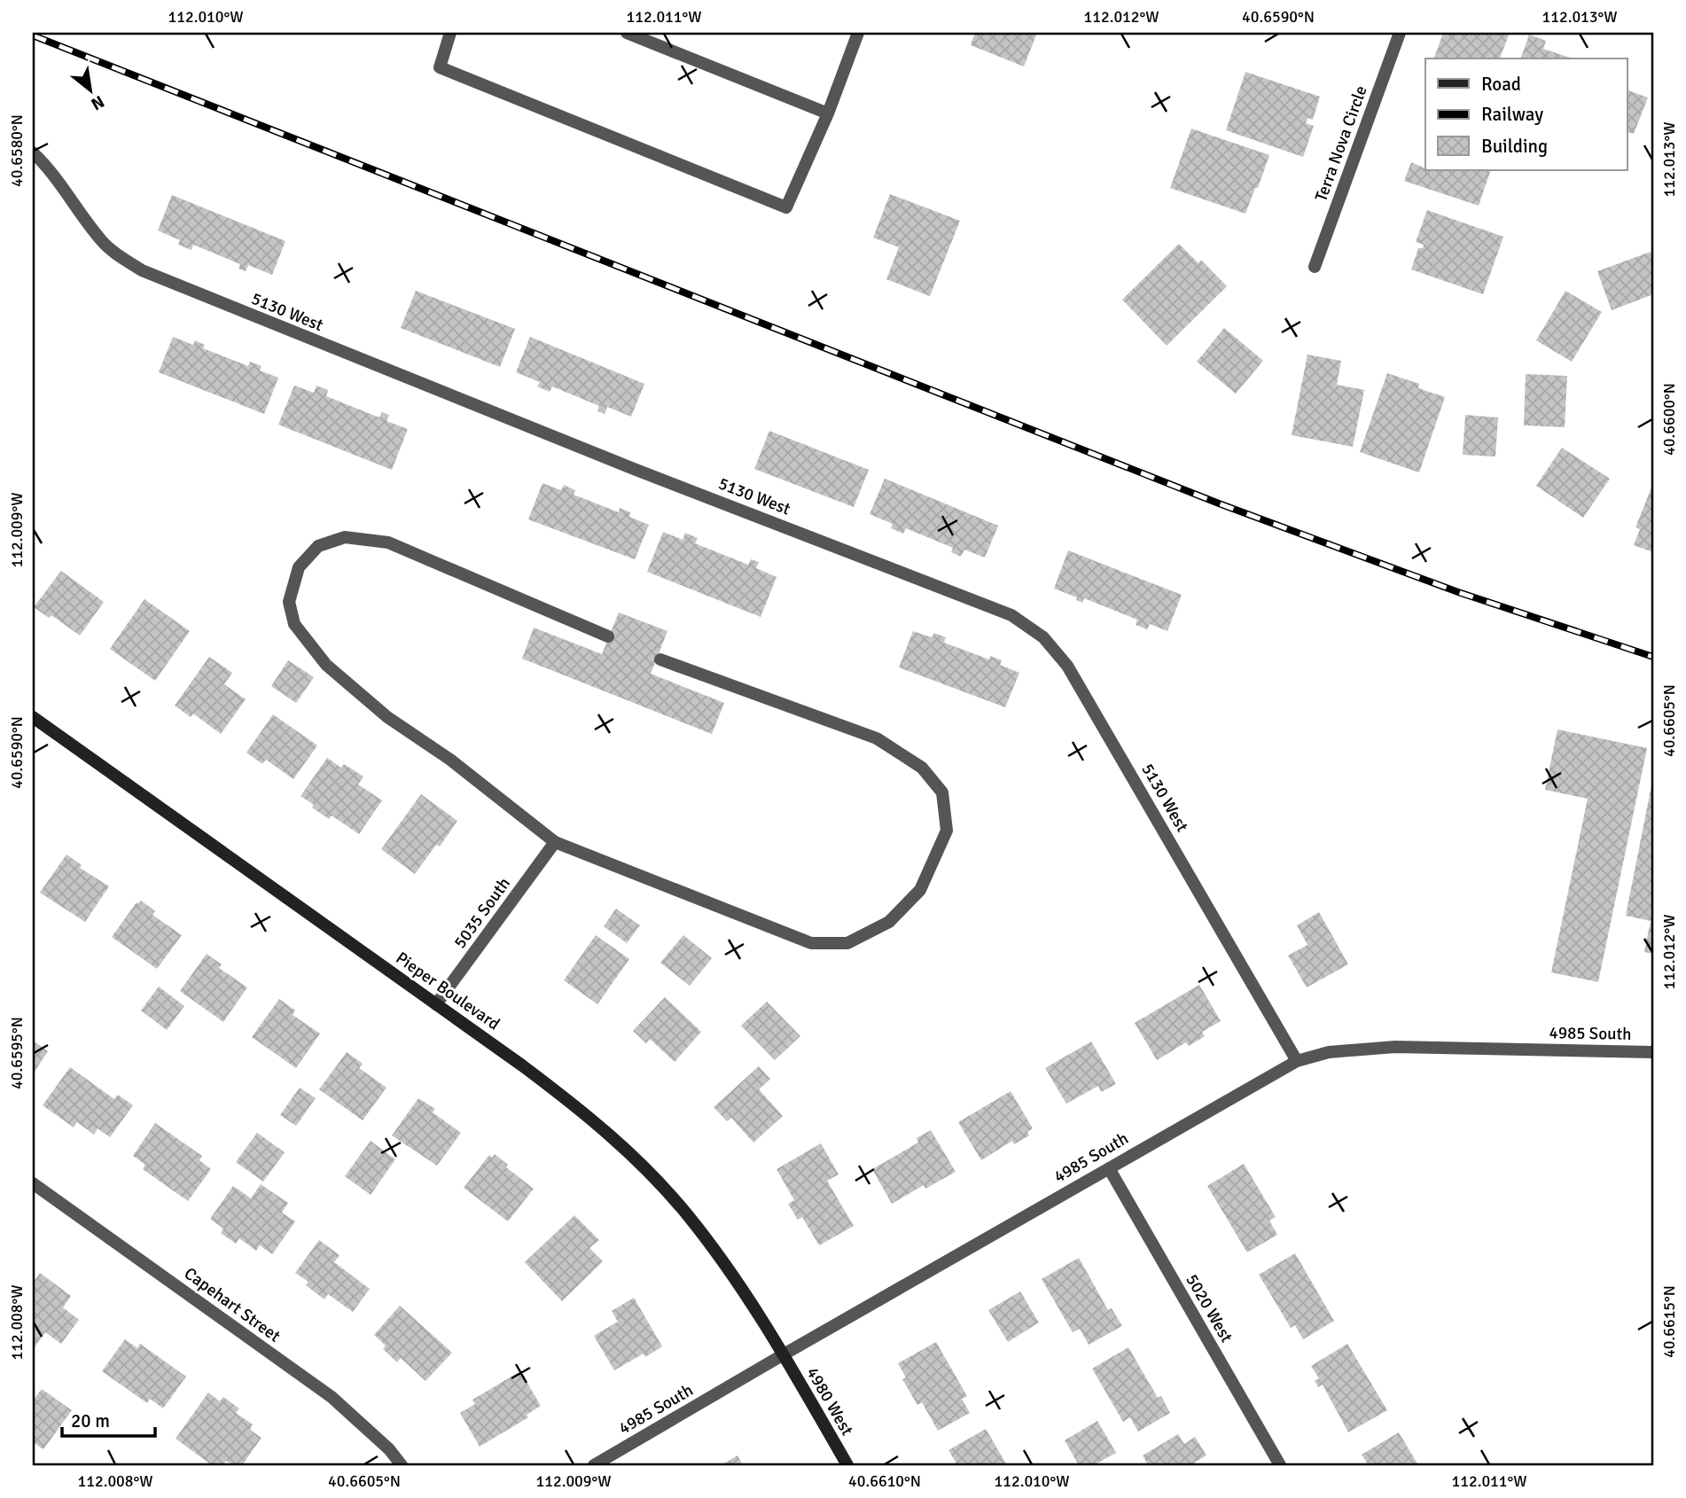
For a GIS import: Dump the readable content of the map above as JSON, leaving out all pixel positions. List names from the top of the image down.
{
  "streets": {
    "street": [
      "Terra Nova Circle",
      "5130 West",
      "5035 South",
      "Pieper Boulevard",
      "4985 South",
      "Capehart Street",
      "5020 West",
      "4980 West"
    ]
  },
  "crossings": [
    ["5130 West", "4985 South"],
    ["5035 South", "Pieper Boulevard"],
    ["Pieper Boulevard", "4985 South"],
    ["Pieper Boulevard", "4980 West"],
    ["4985 South", "5020 West"],
    ["4985 South", "4980 West"]
  ],
  "legend": ["Road", "Railway", "Building"],
  "scale_bar": "20 m",
  "north": "bottom right",
  "coordinates": [
    "112.010°W",
    "112.011°W",
    "112.012°W",
    "40.6590°N",
    "112.013°W",
    "40.6580°N",
    "40.6600°N",
    "112.009°W",
    "40.6605°N",
    "40.6595°N",
    "40.6615°N",
    "112.008°W",
    "40.6610°N"
  ]
}
